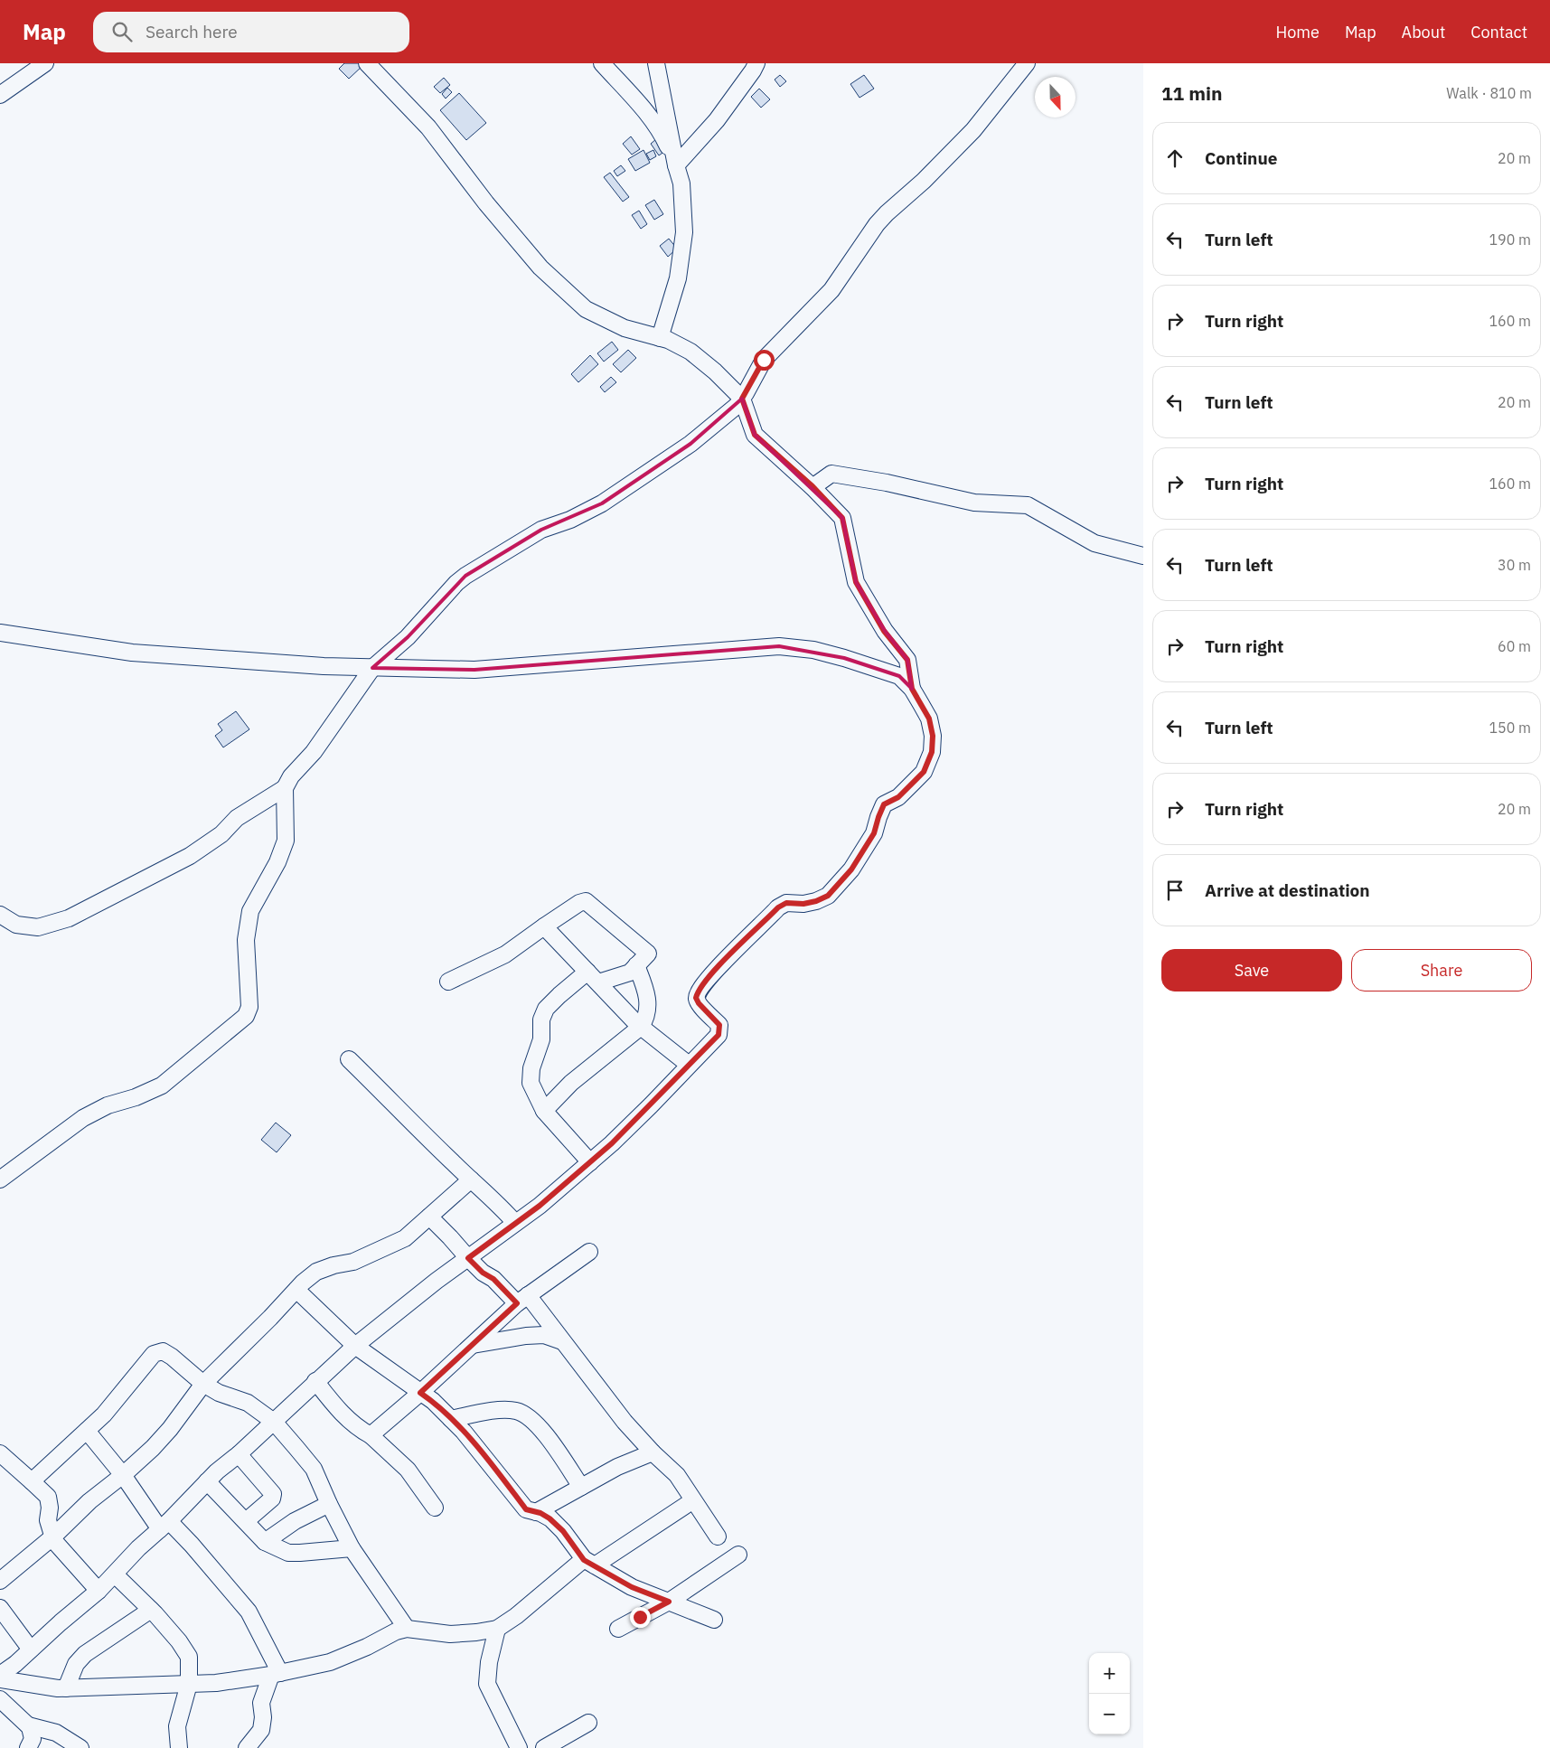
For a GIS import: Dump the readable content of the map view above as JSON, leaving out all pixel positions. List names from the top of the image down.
{
  "north": "bottom",
  "page": {
    "header": "Map",
    "search": "Search here",
    "nav": [
      "Home",
      "Map",
      "About",
      "Contact"
    ],
    "heading": ["11 min", "Walk · 810 m"],
    "list": [
      ["Continue", "20 m"],
      ["Turn left", "190 m"],
      ["Turn right", "160 m"],
      ["Turn left", "20 m"],
      ["Turn right", "160 m"],
      ["Turn left", "30 m"],
      ["Turn right", "60 m"],
      ["Turn left", "150 m"],
      ["Turn right", "20 m"],
      "Arrive at destination"
    ],
    "buttons": ["Save", "Share"],
    "map_buttons": ["+", "−"]
  }
}
